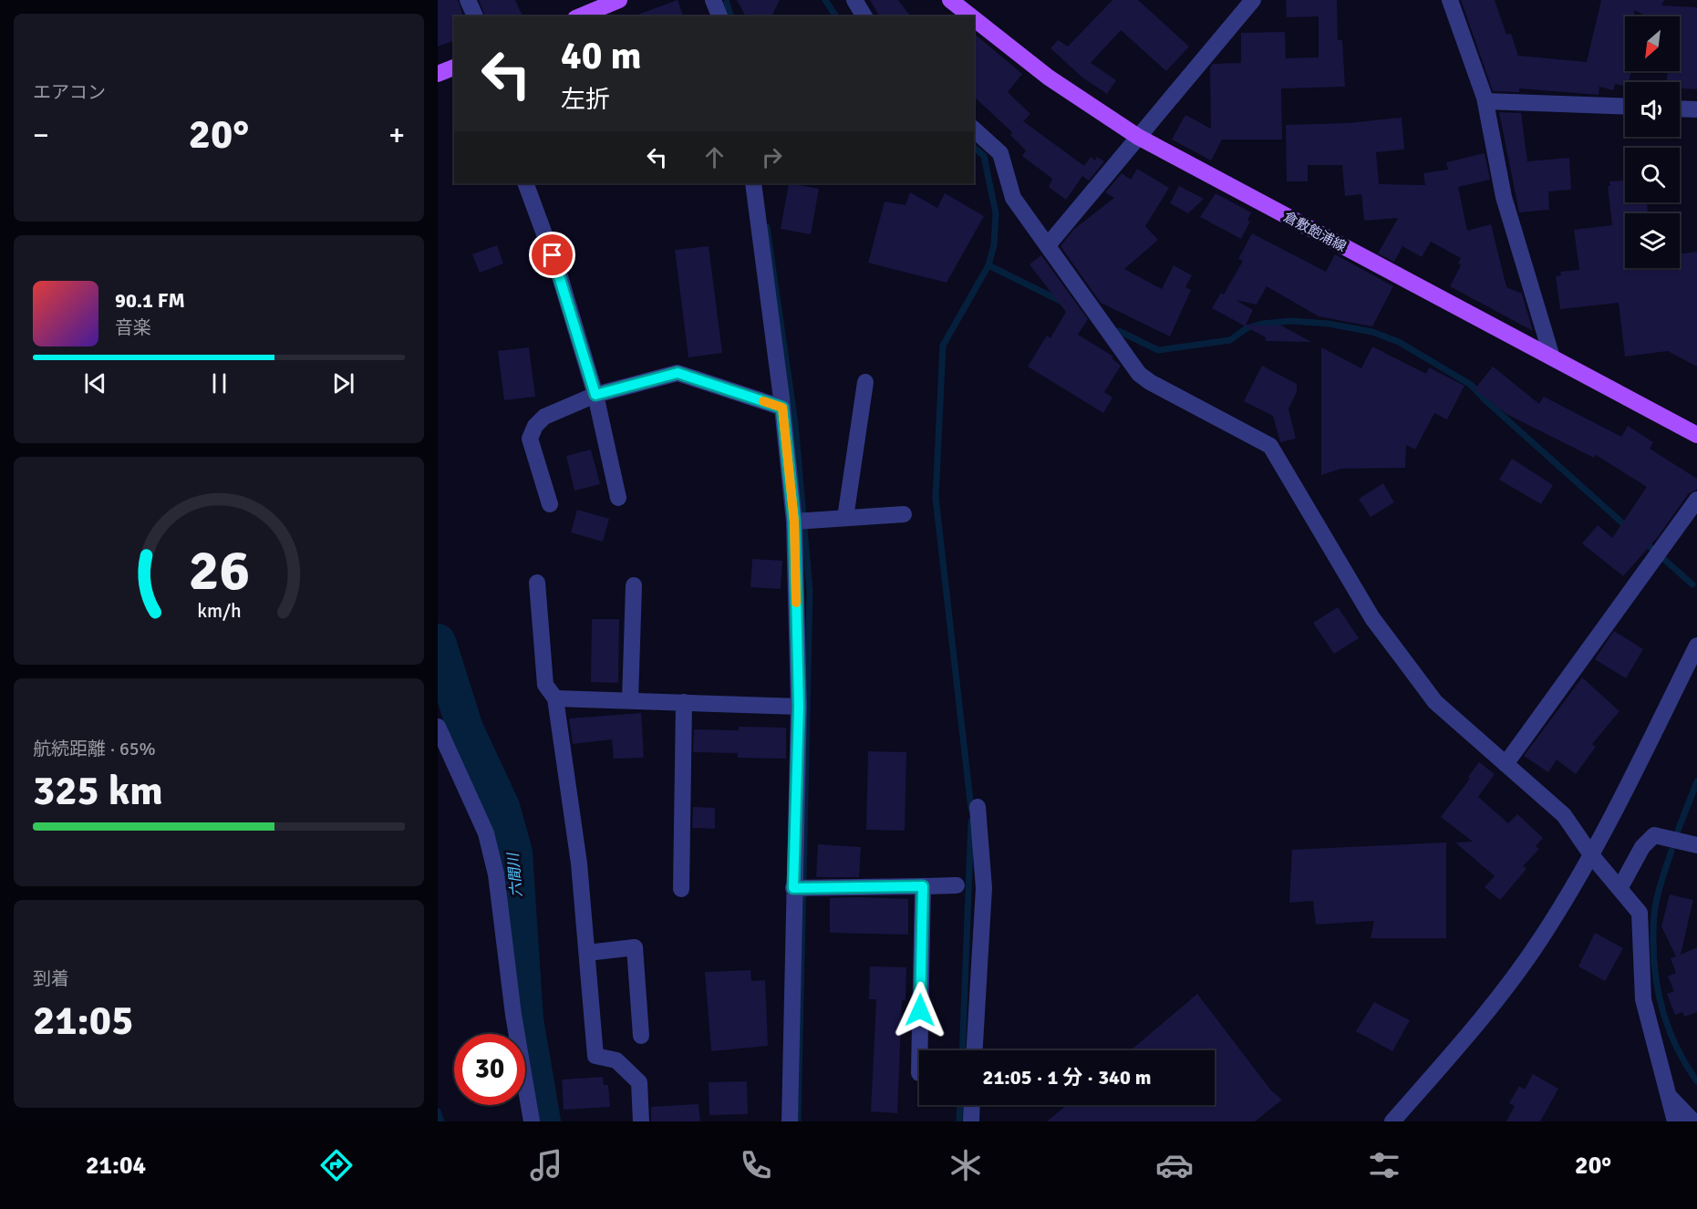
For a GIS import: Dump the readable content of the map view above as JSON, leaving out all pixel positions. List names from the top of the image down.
{
  "streets": {
    "main road": ["倉敷飽浦線"]
  },
  "water": ["六間川"],
  "north": "bottom left",
  "page": {
    "tile": [
      "エアコン",
      ["航続距離 · 65%", "325 km"],
      ["到着", "21:05"]
    ],
    "turn": ["40 m", "左折"],
    "heat": ["−", "20°", "+"],
    "song": ["90.1 FM", "音楽"],
    "limit": "30",
    "trip": "21:05 · 1 分 · 340 m",
    "tabs": ["21:04", "20°"],
    "gauge": ["26", "km/h"]
  }
}
